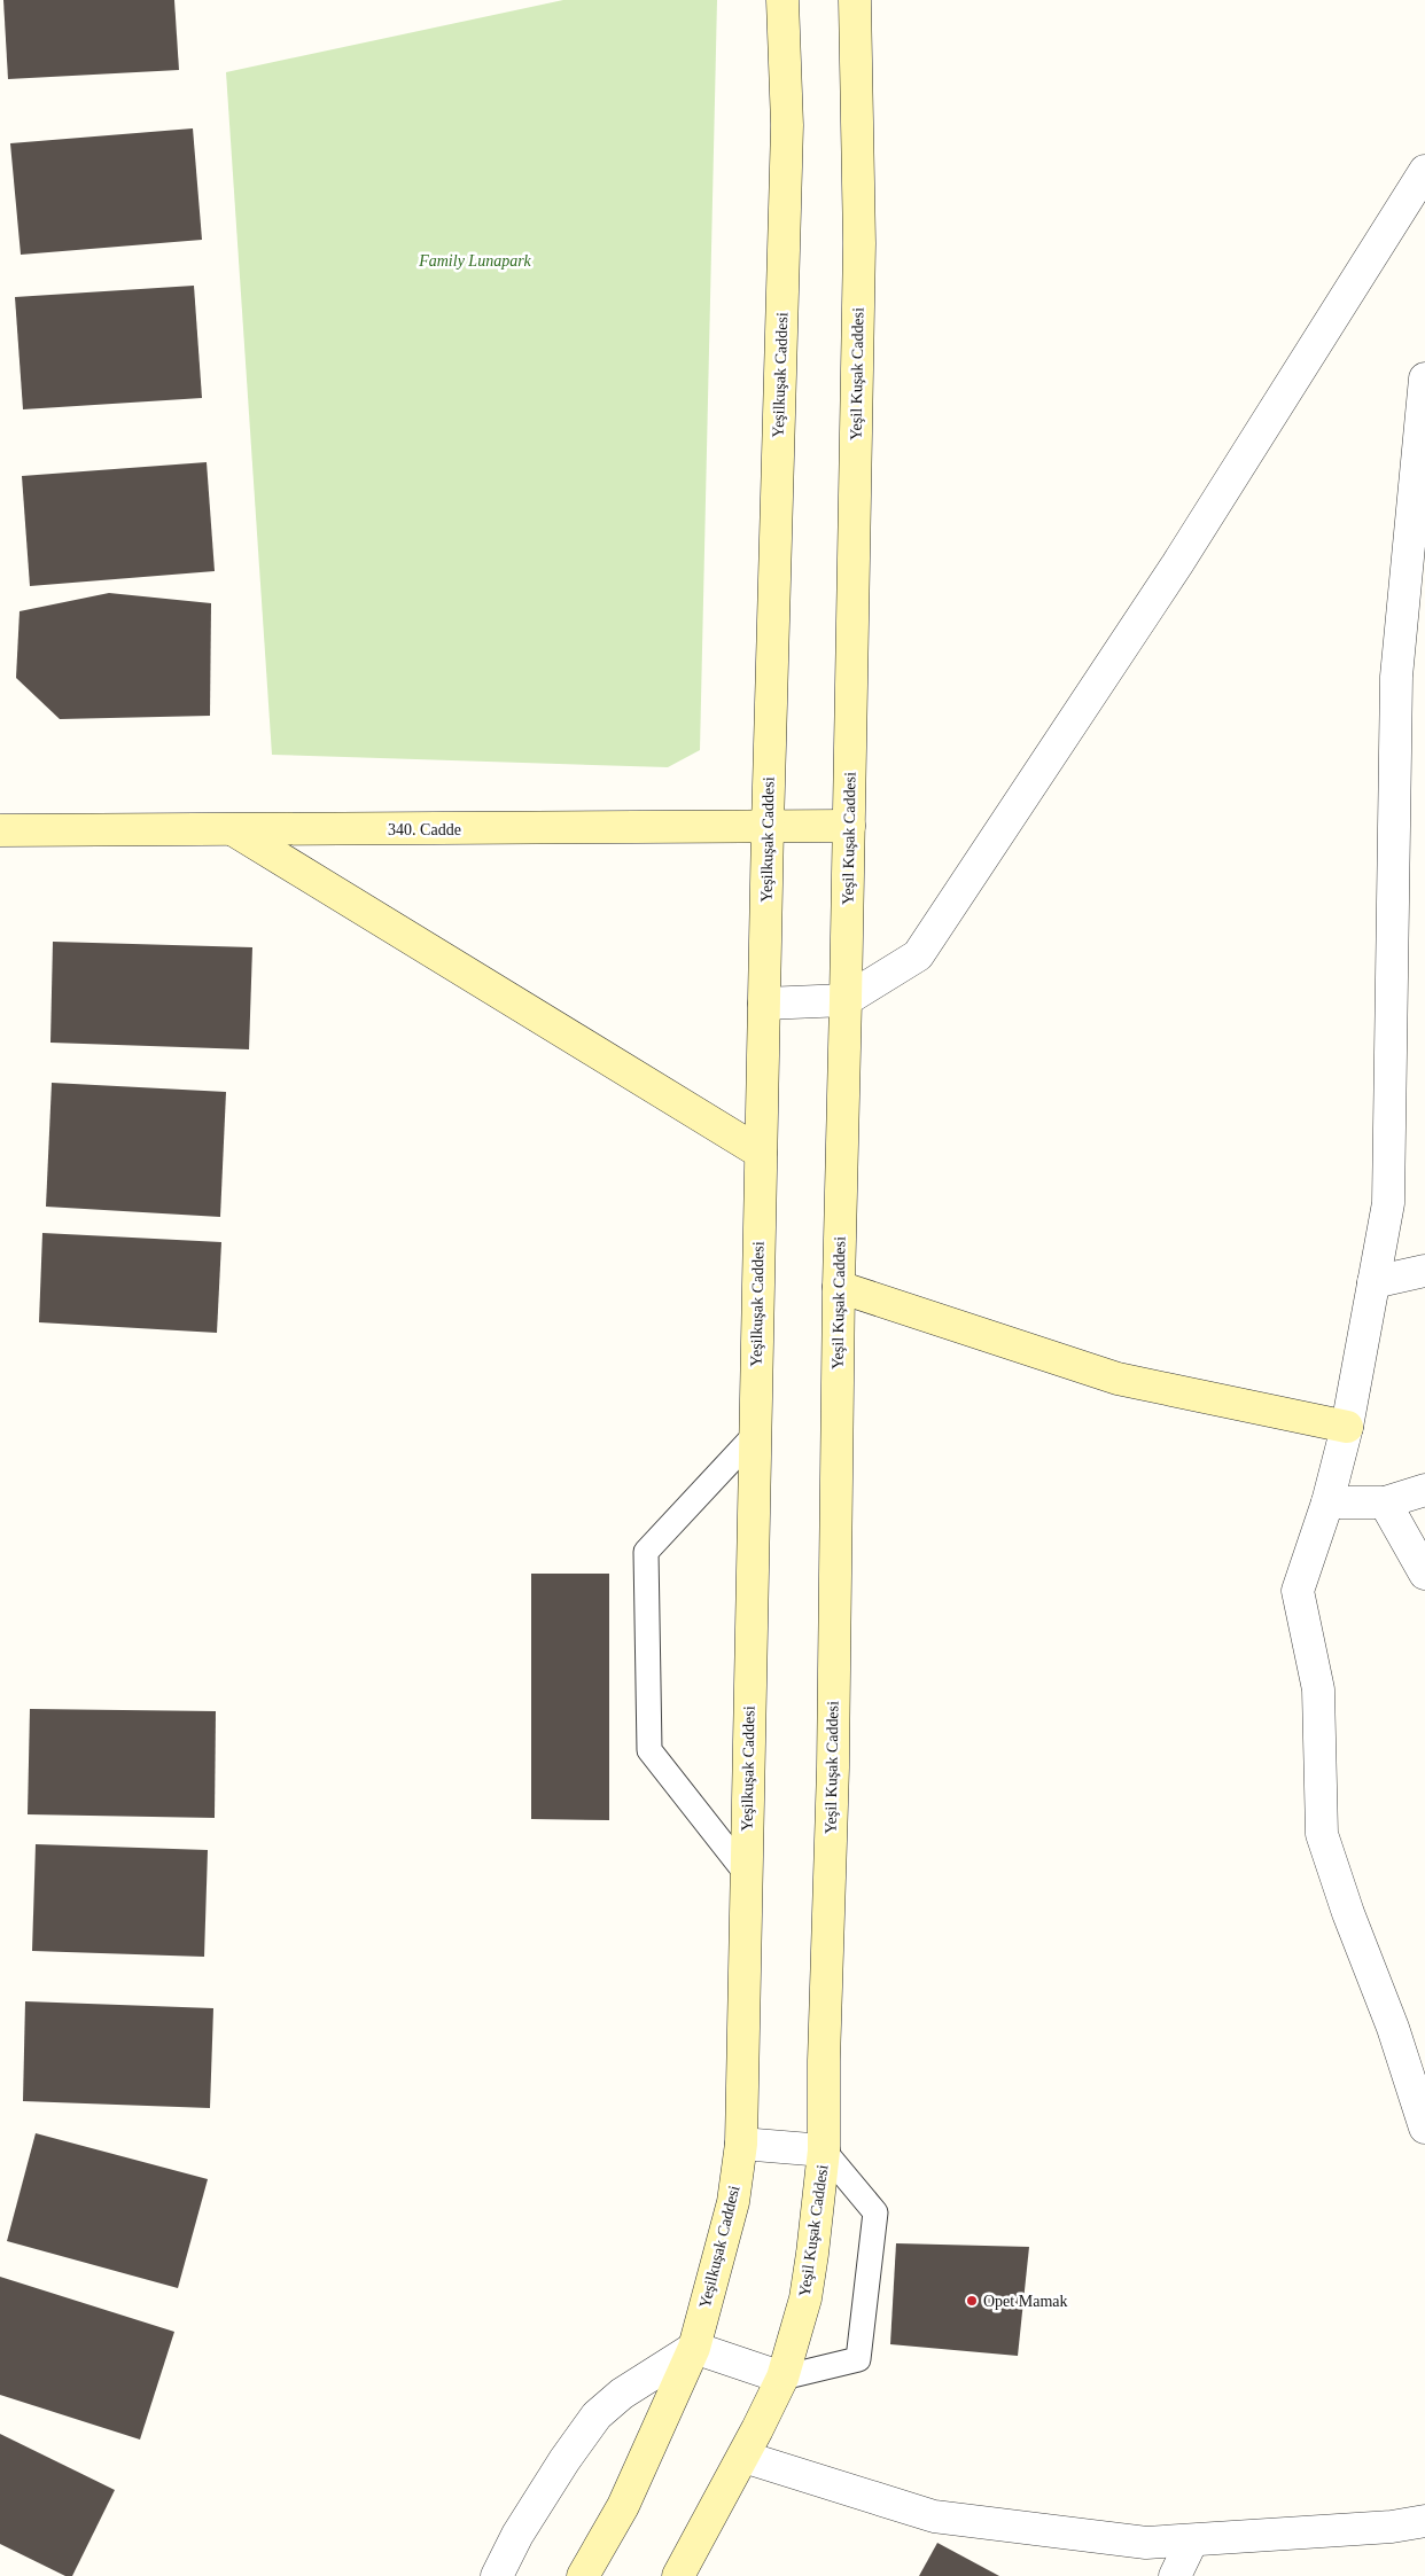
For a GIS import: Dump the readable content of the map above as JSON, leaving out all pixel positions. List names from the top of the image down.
{
  "streets": {
    "main road": ["Yeşil Kuşak Caddesi", "Yeşilkuşak Caddesi", "340. Cadde"]
  },
  "crossings": [
    ["Yeşil Kuşak Caddesi", "340. Cadde"],
    ["Yeşilkuşak Caddesi", "340. Cadde"]
  ],
  "parks": ["Family Lunapark"],
  "places": ["Opet Mamak"]
}
